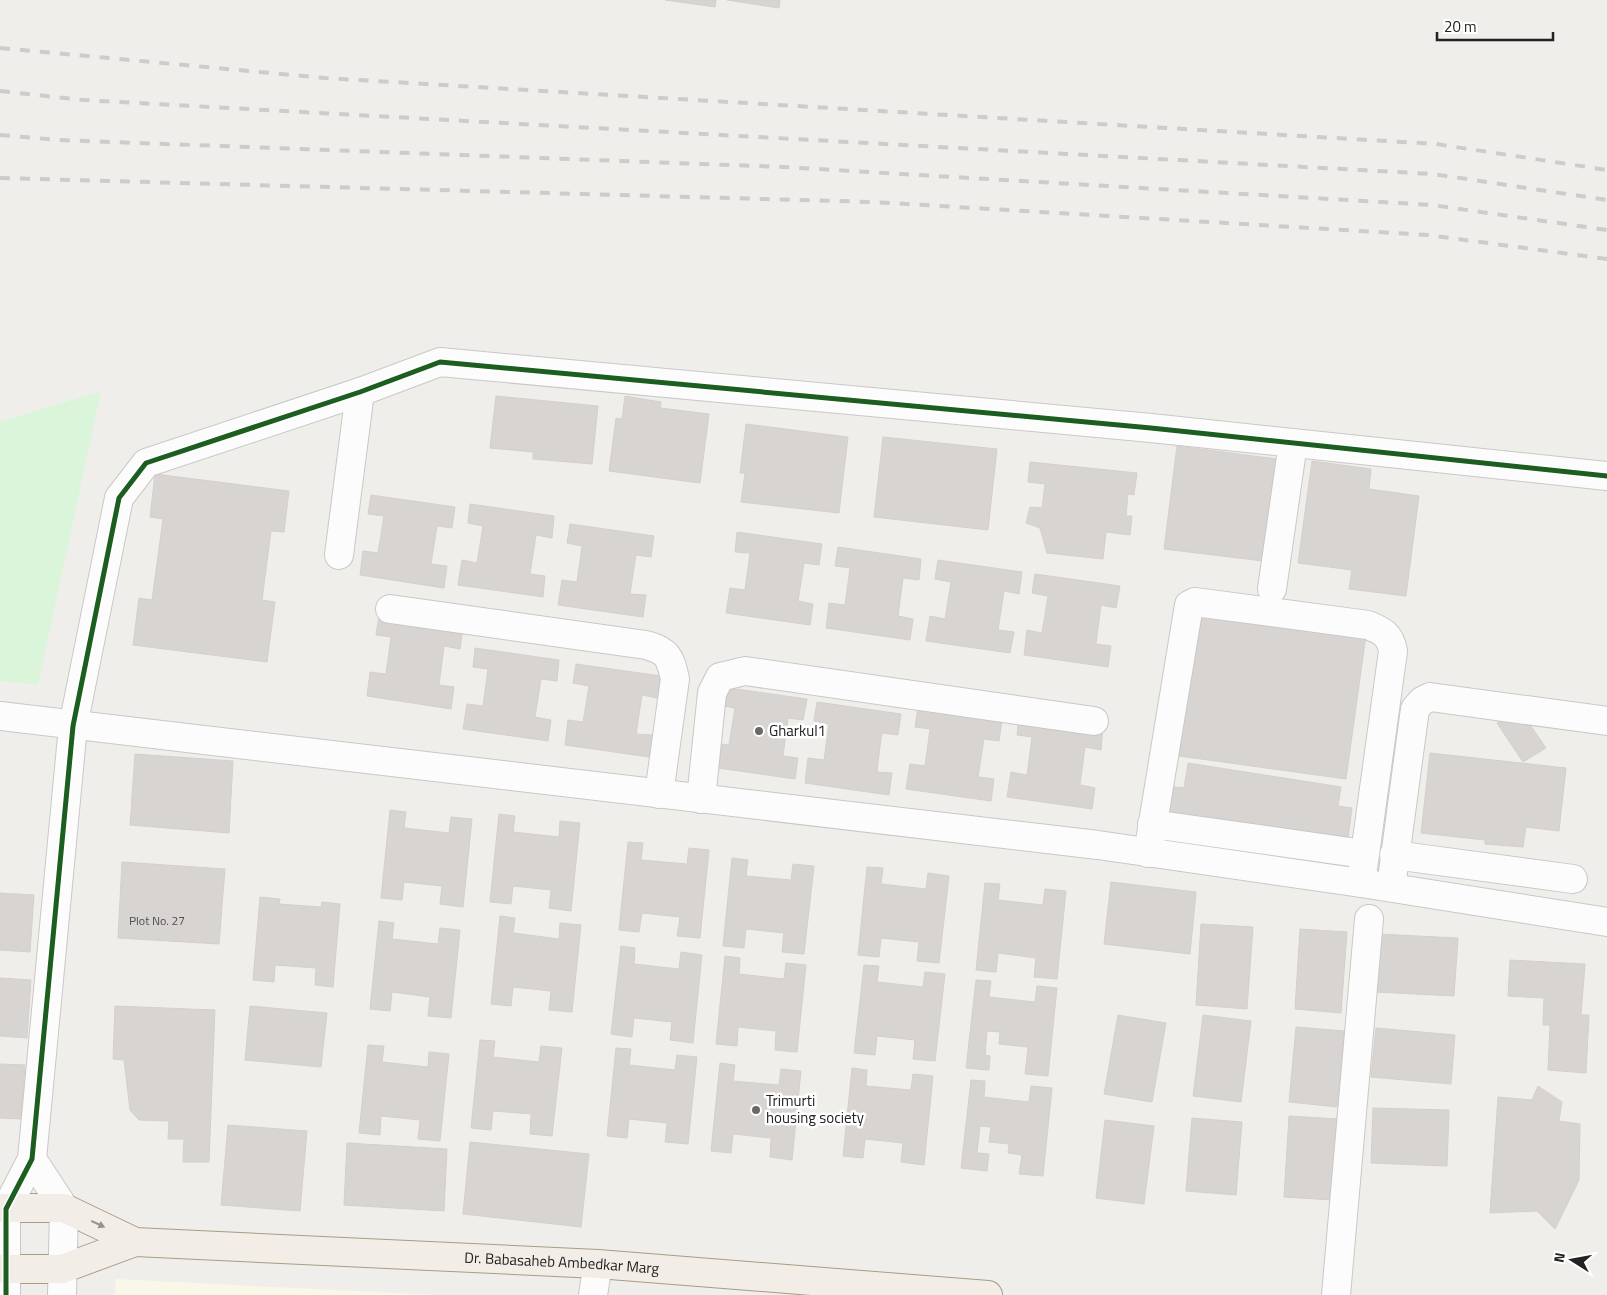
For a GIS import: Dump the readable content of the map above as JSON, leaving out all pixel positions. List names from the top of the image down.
{
  "streets": {
    "main road": ["Dr. Babasaheb Ambedkar Marg"]
  },
  "places": ["Gharkul1", "Trimurti housing society"],
  "house_numbers": ["Plot No. 27"],
  "scale_bar": "20 m",
  "north": "left"
}
